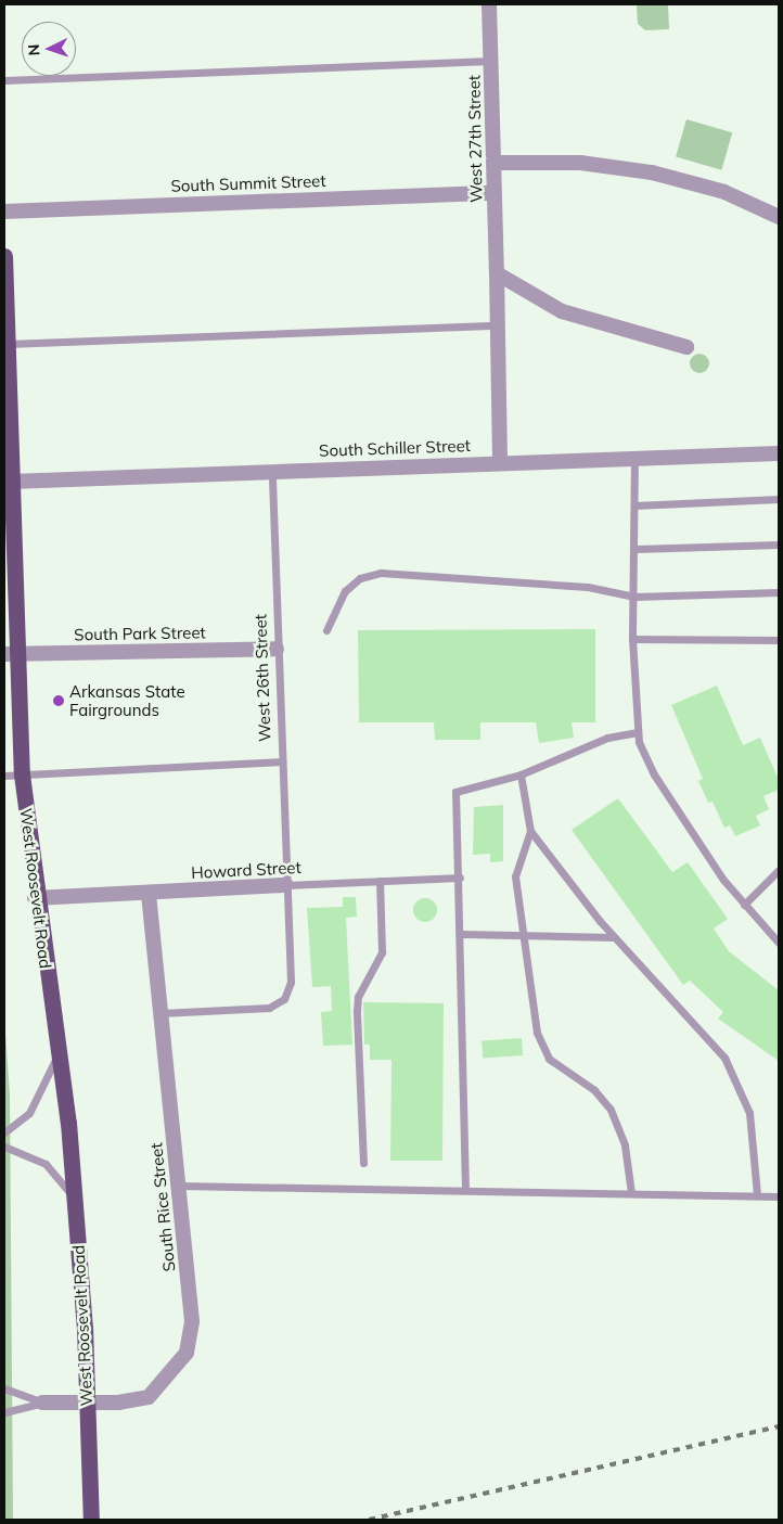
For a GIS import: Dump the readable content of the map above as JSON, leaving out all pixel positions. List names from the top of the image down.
{
  "streets": {
    "main road": ["West Roosevelt Road"],
    "street": [
      "West 27th Street",
      "South Summit Street",
      "South Schiller Street",
      "South Park Street",
      "Howard Street",
      "South Rice Street"
    ],
    "lane": ["West 26th Street"]
  },
  "crossings": [
    ["West 27th Street", "South Summit Street"],
    ["West 27th Street", "South Schiller Street"],
    ["South Schiller Street", "West 26th Street"],
    ["South Schiller Street", "West Roosevelt Road"],
    ["South Park Street", "West 26th Street"],
    ["South Park Street", "West Roosevelt Road"],
    ["West 26th Street", "Howard Street"],
    ["West 26th Street", "South Rice Street"],
    ["Howard Street", "West Roosevelt Road"],
    ["Howard Street", "South Rice Street"]
  ],
  "places": ["Arkansas State Fairgrounds"],
  "north": "left"
}
